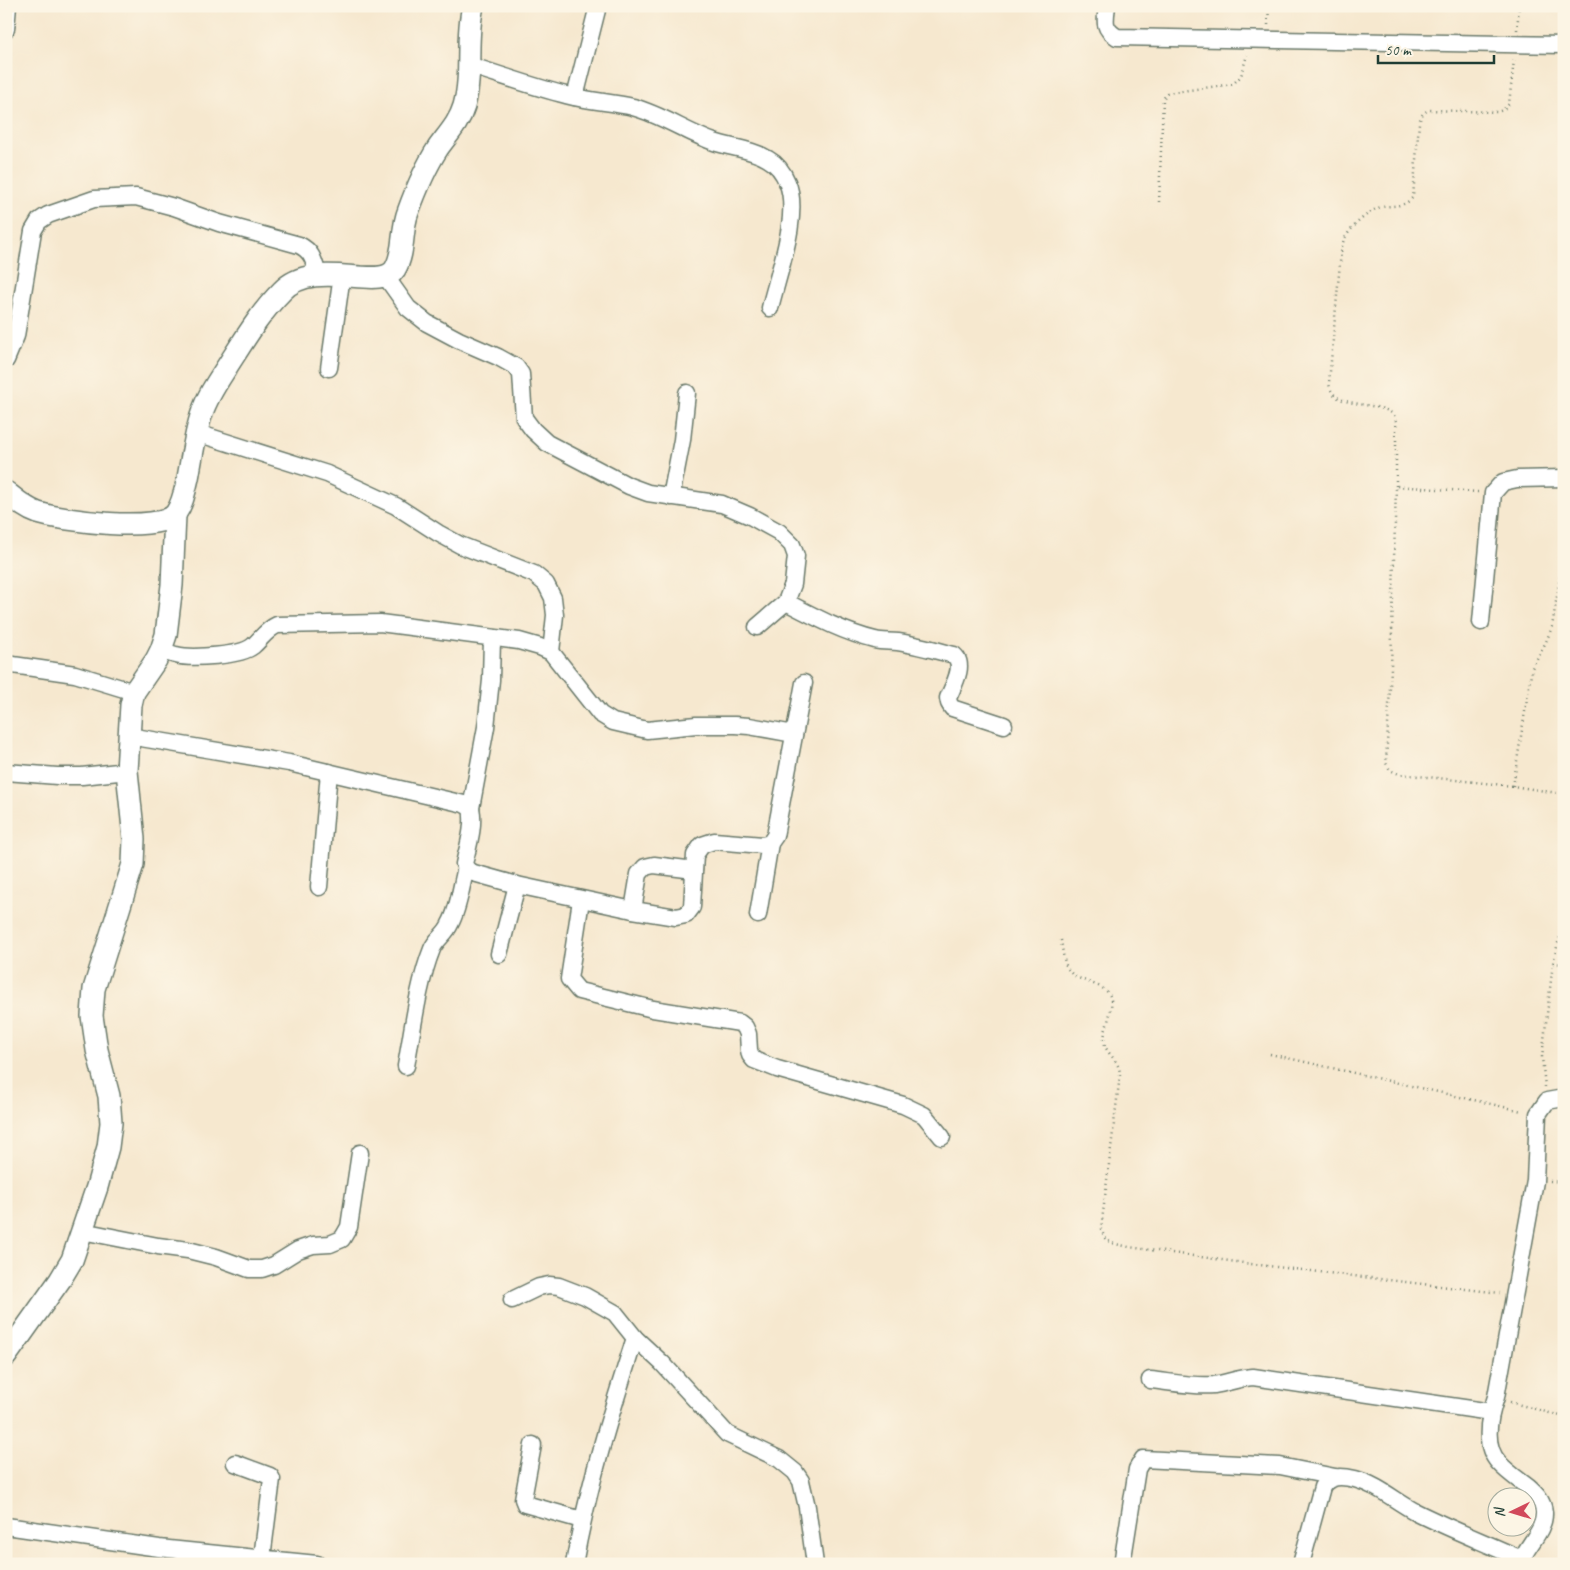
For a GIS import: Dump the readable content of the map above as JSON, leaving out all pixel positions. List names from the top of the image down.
{
  "scale_bar": "50 m",
  "north": "left"
}
